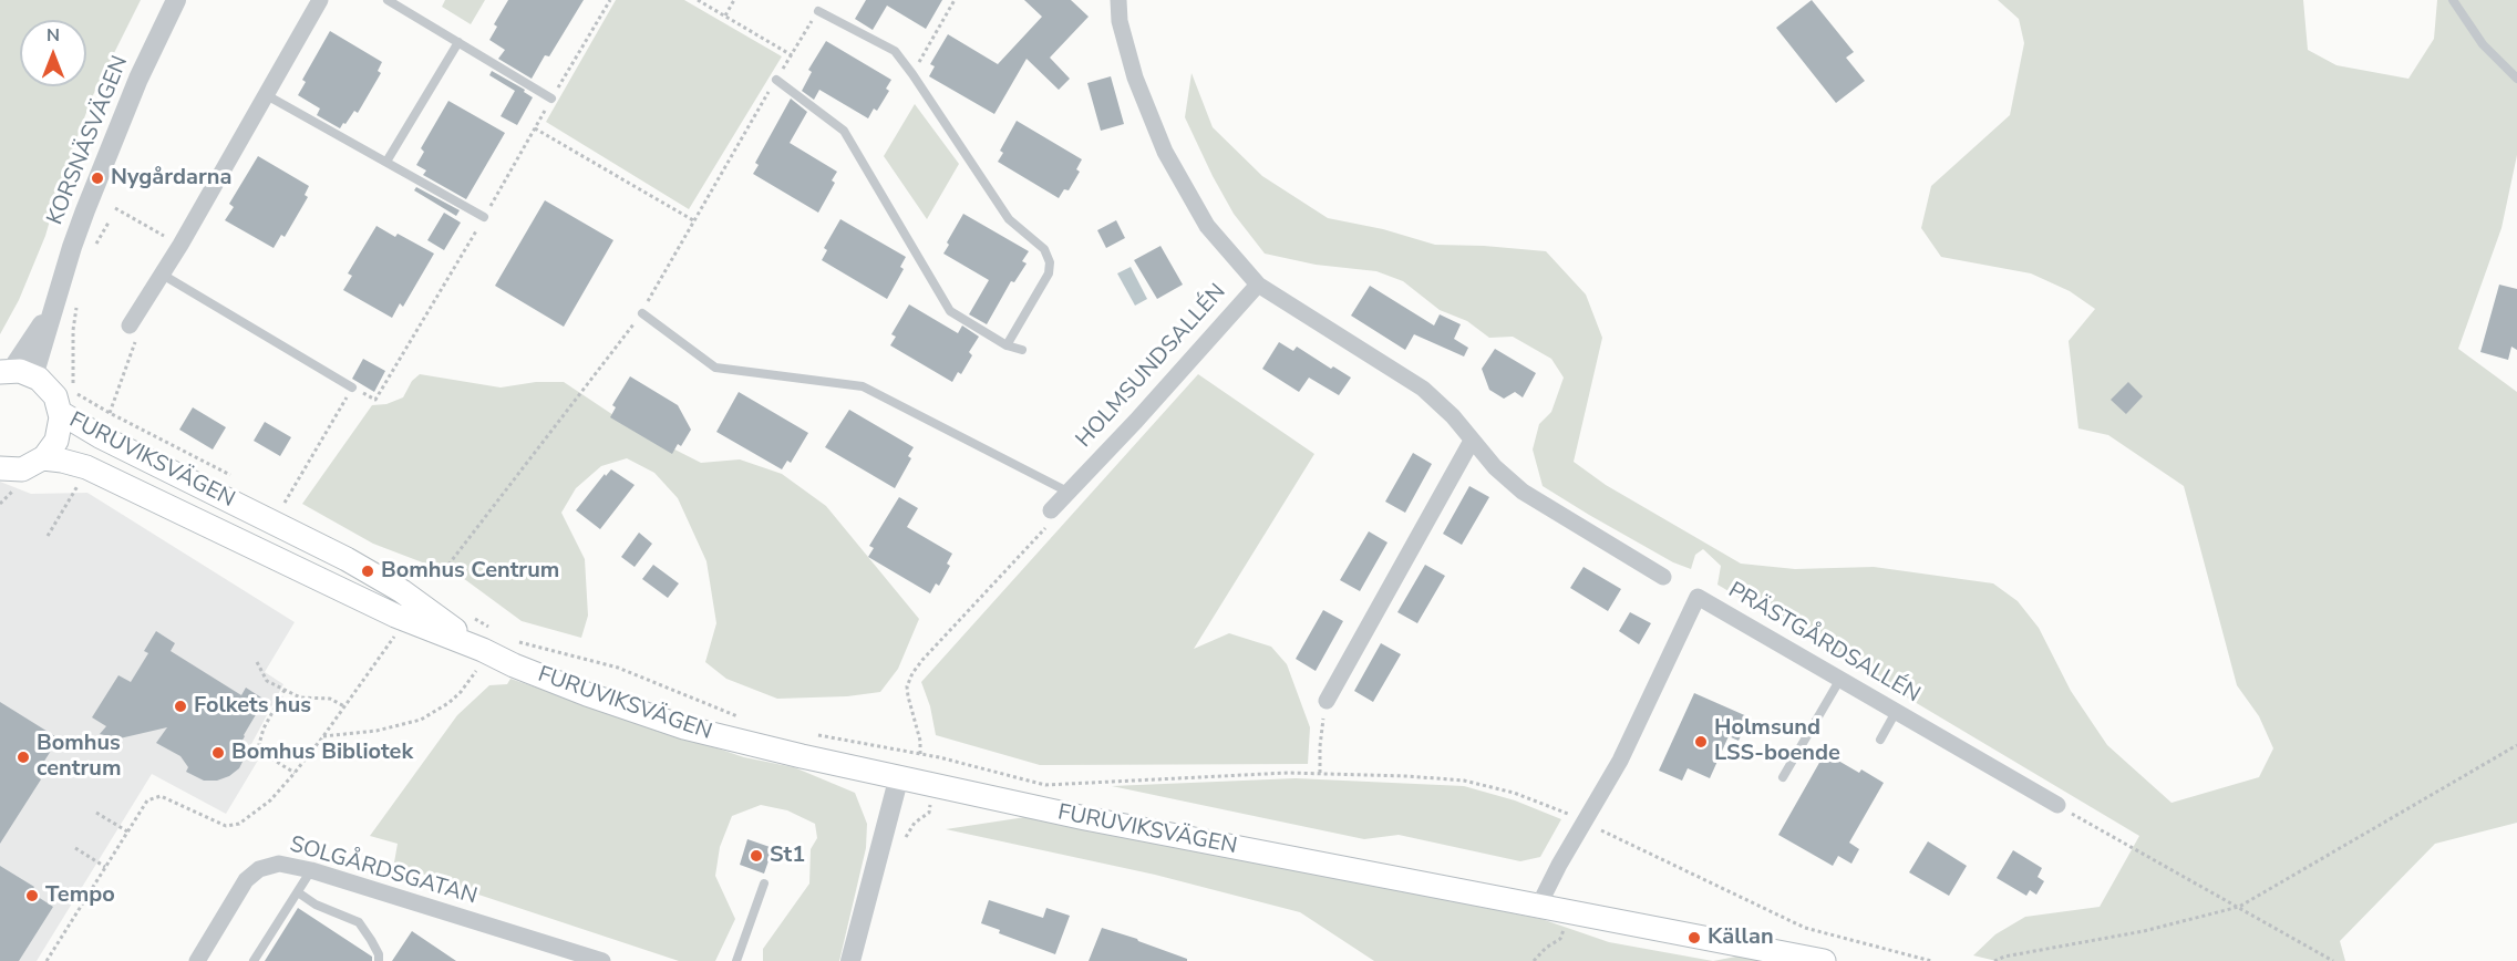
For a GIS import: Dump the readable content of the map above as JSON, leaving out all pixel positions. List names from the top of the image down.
{
  "streets": {
    "main road": ["FURUVIKSVÄGEN"],
    "street": [
      "KORSNÄSVÄGEN",
      "HOLMSUNDSALLÉN",
      "PRÄSTGÅRDSALLÉN",
      "SOLGÅRDSGATAN"
    ]
  },
  "crossings": [
    ["FURUVIKSVÄGEN", "PRÄSTGÅRDSALLÉN"]
  ],
  "places": [
    "Nygårdarna",
    "Bomhus Centrum",
    "Folkets hus",
    "Holmsund LSS-boende",
    "Bomhus Bibliotek",
    "Bomhus centrum",
    "St1",
    "Tempo",
    "Källan"
  ],
  "north": "top"
}
